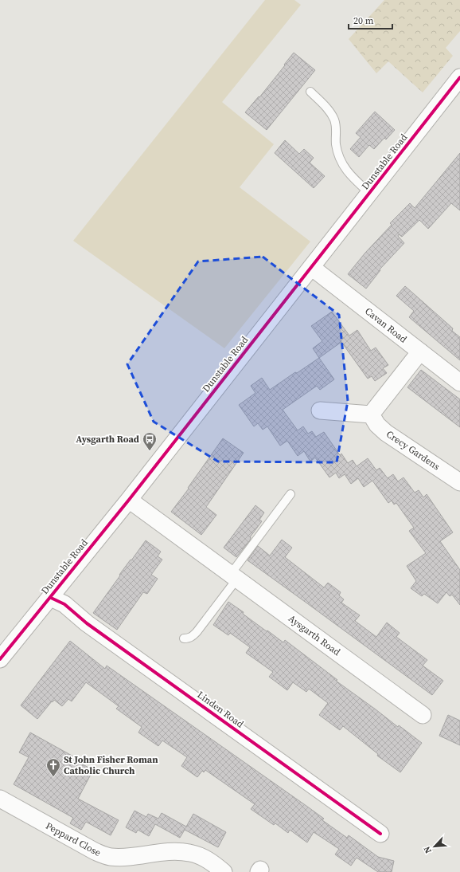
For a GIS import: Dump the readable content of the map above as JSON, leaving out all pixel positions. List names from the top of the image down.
{
  "streets": {
    "street": [
      "Dunstable Road",
      "Cavan Road",
      "Crecy Gardens",
      "Aysgarth Road",
      "Linden Road",
      "Peppard Close"
    ]
  },
  "crossings": [
    ["Dunstable Road", "Cavan Road"],
    ["Dunstable Road", "Aysgarth Road"],
    ["Dunstable Road", "Linden Road"]
  ],
  "places": {
    "bus stop": ["Aysgarth Road"],
    "church": ["St John Fisher Roman Catholic Church"]
  },
  "scale_bar": "20 m",
  "north": "bottom left"
}
